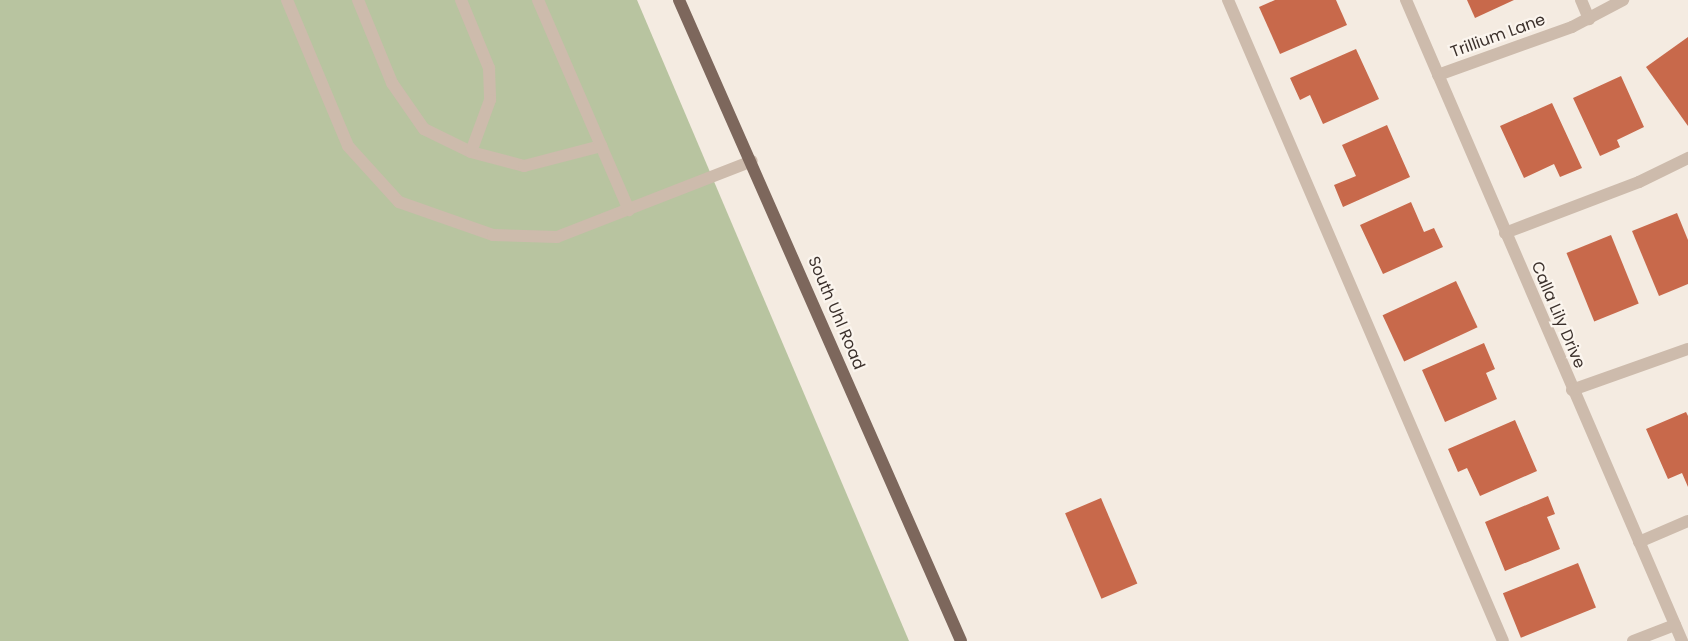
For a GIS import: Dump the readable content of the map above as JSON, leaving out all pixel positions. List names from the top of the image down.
{
  "streets": {
    "main road": ["South Uhl Road"],
    "street": ["Trillium Lane", "Calla Lily Drive"]
  },
  "crossings": [
    ["Trillium Lane", "Calla Lily Drive"]
  ]
}
